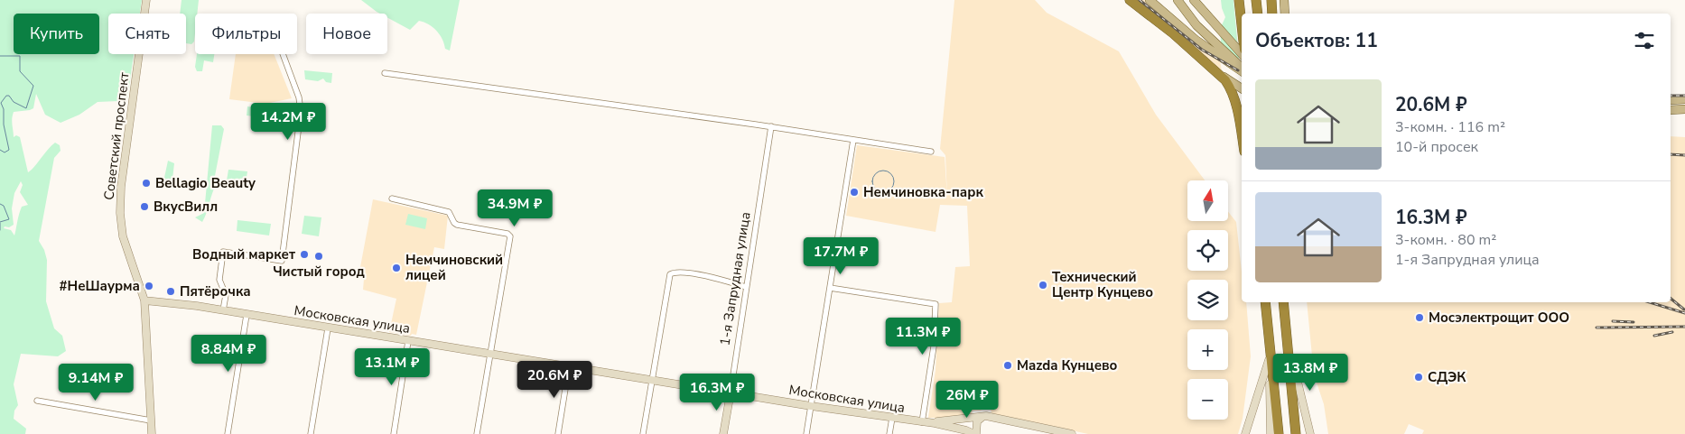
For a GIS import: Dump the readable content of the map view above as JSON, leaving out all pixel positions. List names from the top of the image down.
{
  "streets": {
    "street": ["Советский проспект", "1-я Запрудная улица", "Московская улица"]
  },
  "crossings": [
    ["Советский проспект", "Московская улица"],
    ["1-я Запрудная улица", "Московская улица"]
  ],
  "places": [
    "Bellagio Beauty",
    "Немчиновка-парк",
    "ВкусВилл",
    "Водный маркет",
    "Чистый город",
    "Немчиновский лицей",
    "Технический Центр Кунцево",
    "#НеШаурма",
    "Пятёрочка",
    "Мосэлектрощит ООО",
    "Mazda Кунцево",
    "СДЭК"
  ],
  "north": "top",
  "page": {
    "chip": [
      "Купить",
      "Снять",
      "Фильтры",
      "Новое"
    ],
    "heading": "Объектов: 11",
    "list": [
      {
        "name": "20.6M ₽",
        "note": "3-комн. · 116 m² · 10-й просек"
      },
      {
        "name": "16.3M ₽",
        "note": "3-комн. · 80 m² · 1-я Запрудная улица"
      }
    ],
    "price": [
      "14.2M ₽",
      "34.9M ₽",
      "17.7M ₽",
      "11.3M ₽",
      "8.84M ₽",
      "13.1M ₽",
      "13.8M ₽",
      "20.6M ₽",
      "9.14M ₽",
      "16.3M ₽",
      "26M ₽"
    ],
    "map_buttons": ["+", "−"]
  }
}
